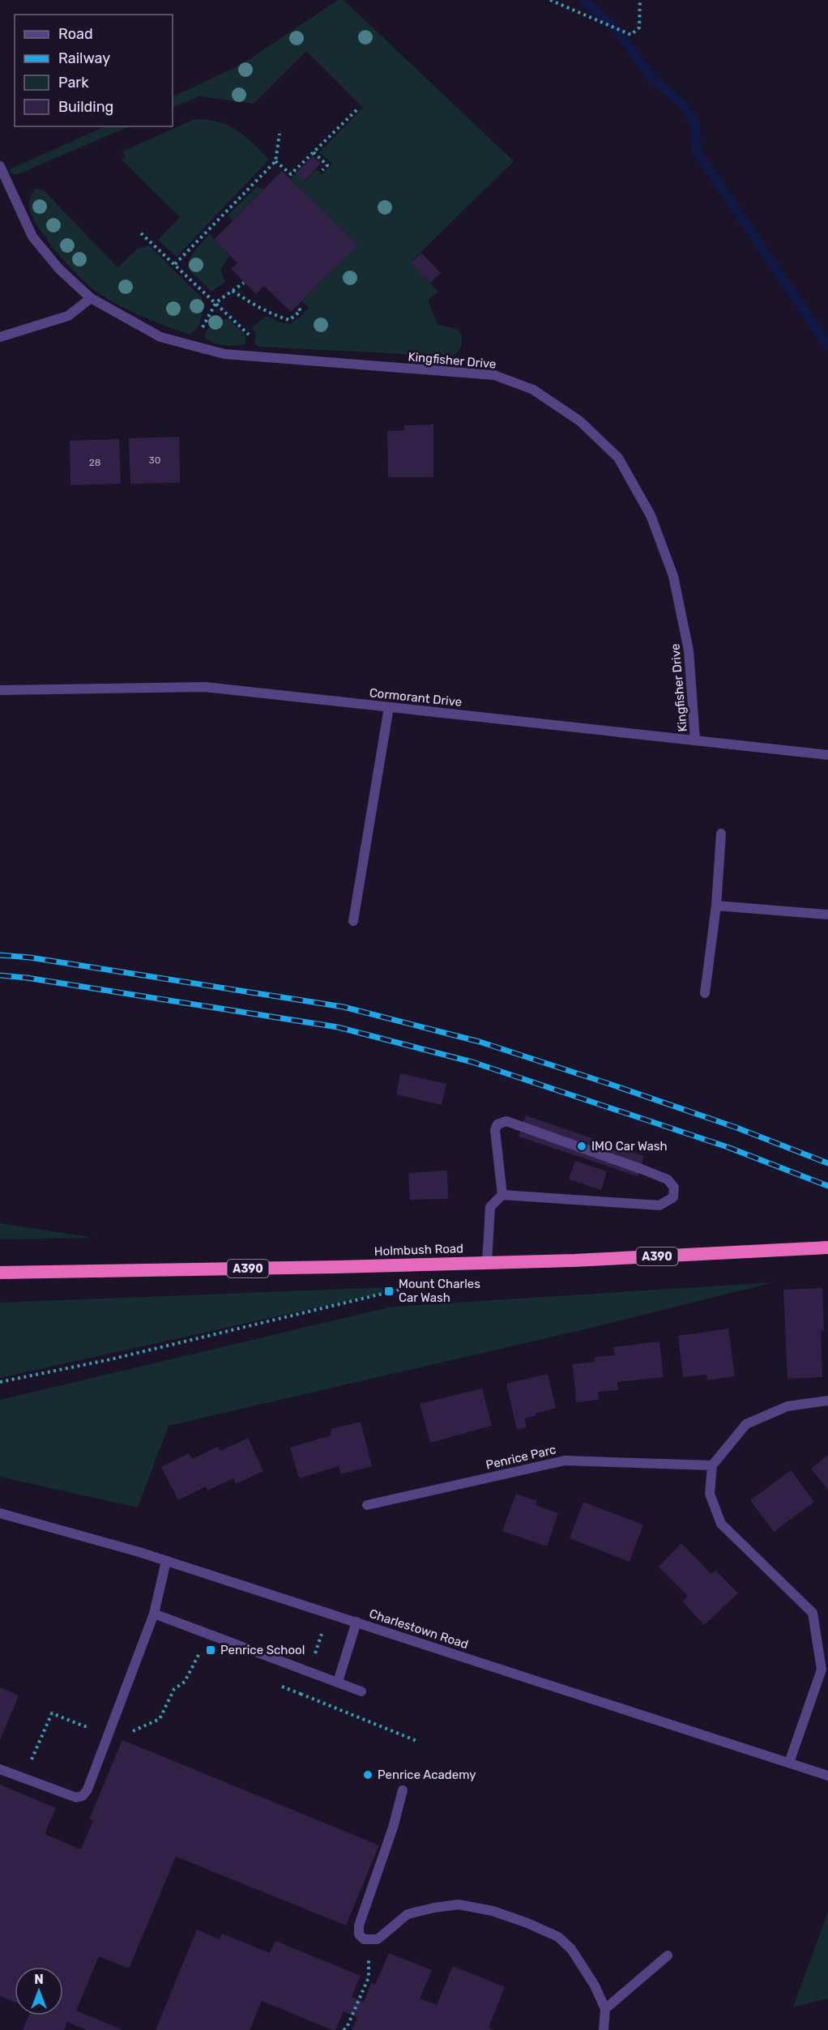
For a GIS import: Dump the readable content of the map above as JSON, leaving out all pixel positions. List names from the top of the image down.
{
  "streets": {
    "highway": ["Holmbush Road", "A390"],
    "street": [
      "Kingfisher Drive",
      "Cormorant Drive",
      "Penrice Parc",
      "Charlestown Road"
    ]
  },
  "crossings": [
    ["Kingfisher Drive", "Cormorant Drive"]
  ],
  "places": {
    "other": ["IMO Car Wash", "Penrice Academy"],
    "transit": ["Mount Charles Car Wash", "Penrice School"]
  },
  "house_numbers": ["30", "28"],
  "legend": [
    "Road",
    "Railway",
    "Park",
    "Building"
  ],
  "north": "top"
}
